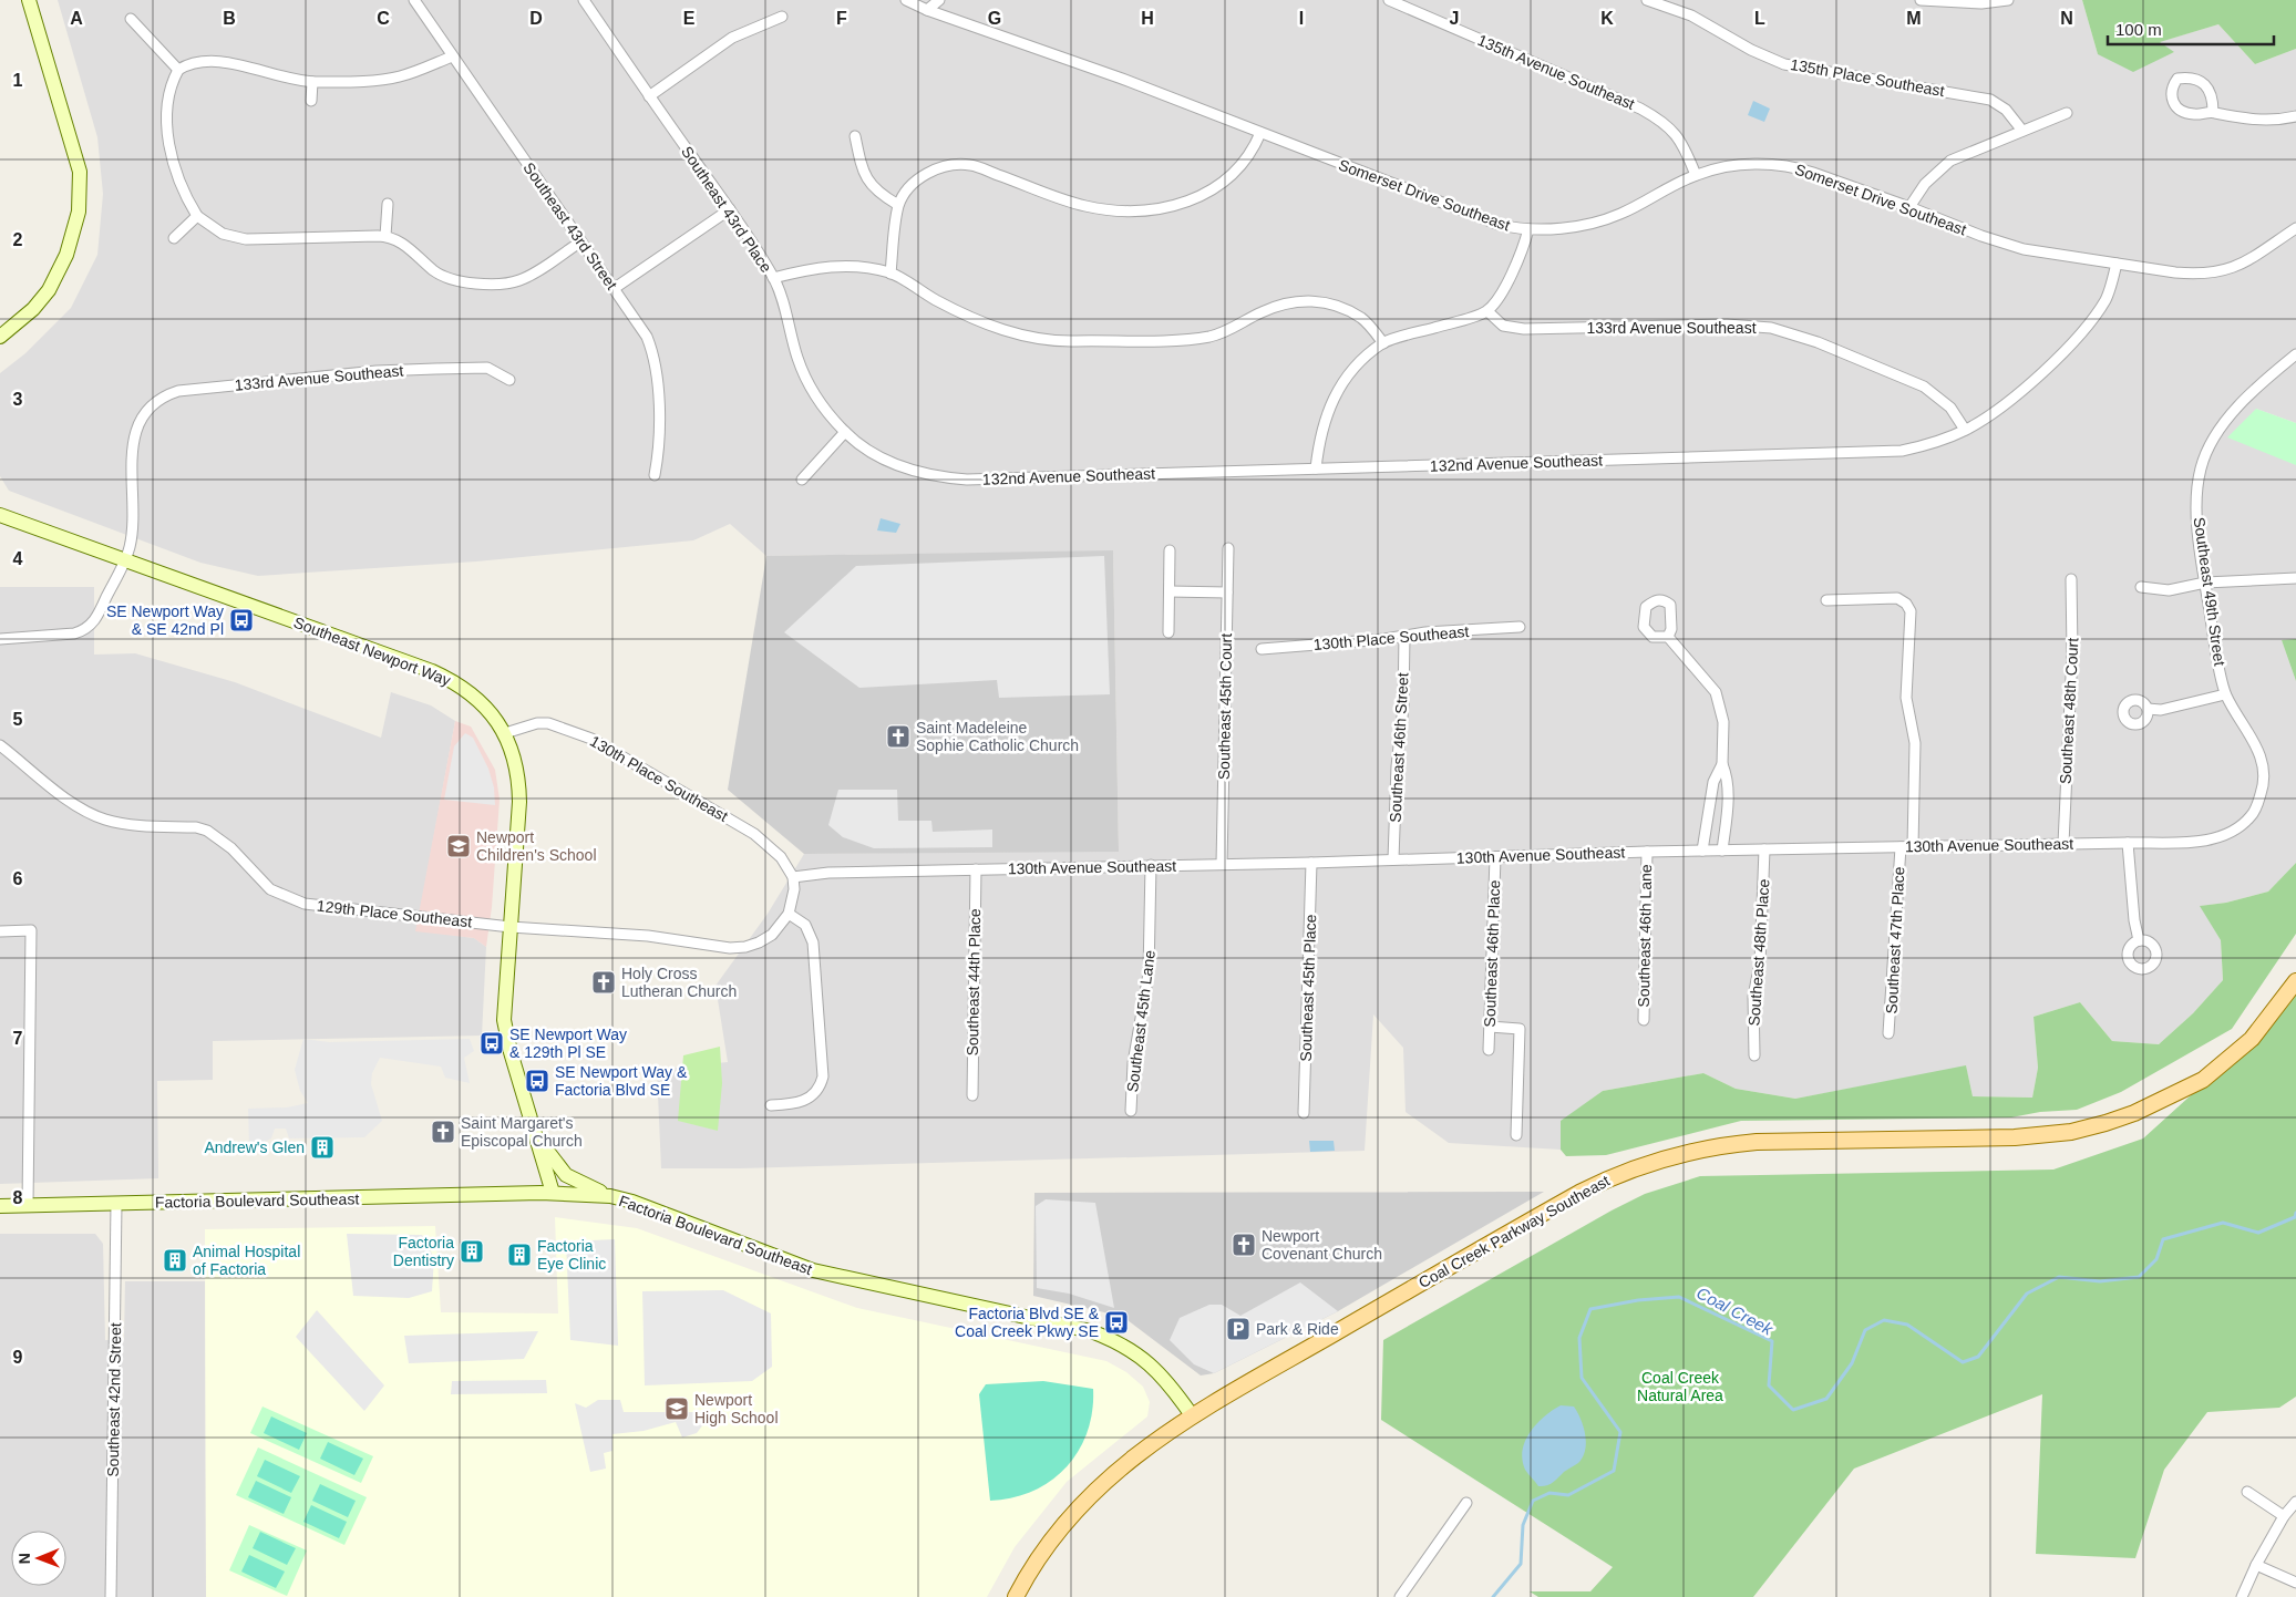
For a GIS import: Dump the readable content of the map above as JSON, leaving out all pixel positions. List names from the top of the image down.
{
  "streets": {
    "main road": ["Southeast Newport Way", "Factoria Boulevard Southeast", "Coal Creek Parkway Southeast"],
    "street": [
      "135th Avenue Southeast",
      "135th Place Southeast",
      "Somerset Drive Southeast",
      "Southeast 43rd Place",
      "Southeast 43rd Street",
      "133rd Avenue Southeast",
      "132nd Avenue Southeast",
      "Southeast 49th Street",
      "130th Place Southeast",
      "Southeast 45th Court",
      "Southeast 48th Court",
      "Southeast 46th Street",
      "130th Avenue Southeast",
      "129th Place Southeast",
      "Southeast 46th Lane",
      "Southeast 47th Place",
      "Southeast 48th Place",
      "Southeast 46th Place",
      "Southeast 44th Place",
      "Southeast 45th Place",
      "Southeast 45th Lane",
      "Southeast 42nd Street"
    ]
  },
  "crossings": [
    ["135th Avenue Southeast", "Somerset Drive Southeast"],
    ["Somerset Drive Southeast", "132nd Avenue Southeast"],
    ["Southeast 43rd Place", "132nd Avenue Southeast"],
    ["133rd Avenue Southeast", "132nd Avenue Southeast"],
    ["133rd Avenue Southeast", "Southeast Newport Way"],
    ["Southeast 49th Street", "130th Avenue Southeast"],
    ["130th Place Southeast", "Southeast Newport Way"],
    ["130th Place Southeast", "Southeast 46th Street"],
    ["130th Place Southeast", "130th Avenue Southeast"],
    ["130th Place Southeast", "129th Place Southeast"],
    ["Southeast Newport Way", "129th Place Southeast"],
    ["Southeast Newport Way", "Factoria Boulevard Southeast"],
    ["Southeast 45th Court", "130th Avenue Southeast"],
    ["Southeast 48th Court", "130th Avenue Southeast"],
    ["Southeast 46th Street", "130th Avenue Southeast"],
    ["130th Avenue Southeast", "129th Place Southeast"],
    ["130th Avenue Southeast", "Southeast 46th Lane"],
    ["130th Avenue Southeast", "Southeast 47th Place"],
    ["130th Avenue Southeast", "Southeast 48th Place"],
    ["130th Avenue Southeast", "Southeast 46th Place"],
    ["130th Avenue Southeast", "Southeast 44th Place"],
    ["130th Avenue Southeast", "Southeast 45th Place"],
    ["130th Avenue Southeast", "Southeast 45th Lane"],
    ["Factoria Boulevard Southeast", "Coal Creek Parkway Southeast"],
    ["Factoria Boulevard Southeast", "Southeast 42nd Street"]
  ],
  "water": ["Coal Creek"],
  "parks": ["Coal Creek Natural Area"],
  "places": {
    "bus stop": [
      "SE Newport Way & SE 42nd Pl",
      "SE Newport Way & 129th Pl SE",
      "SE Newport Way & Factoria Blvd SE",
      "Factoria Blvd SE & Coal Creek Pkwy SE"
    ],
    "church": [
      "Saint Madeleine Sophie Catholic Church",
      "Holy Cross Lutheran Church",
      "Saint Margaret's Episcopal Church",
      "Newport Covenant Church"
    ],
    "school or university": ["Newport Children's School", "Newport High School"],
    "building": [
      "Andrew's Glen",
      "Factoria Dentistry",
      "Factoria Eye Clinic",
      "Animal Hospital of Factoria"
    ],
    "parking": ["Park & Ride"]
  },
  "scale_bar": "100 m",
  "north": "left",
  "grid": {
    "columns": [
      "A",
      "B",
      "C",
      "D",
      "E",
      "F",
      "G",
      "H",
      "I",
      "J",
      "K",
      "L",
      "M",
      "N"
    ],
    "rows": [
      "1",
      "2",
      "3",
      "4",
      "5",
      "6",
      "7",
      "8",
      "9"
    ]
  }
}
